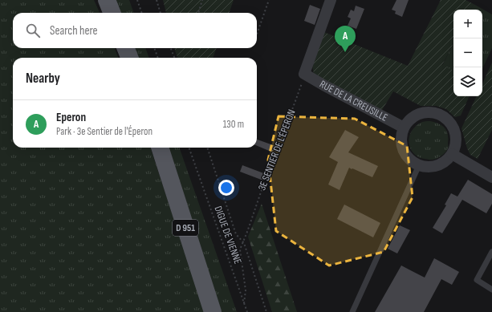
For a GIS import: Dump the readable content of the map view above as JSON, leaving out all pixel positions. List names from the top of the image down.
{
  "streets": {
    "main road": ["D 951"],
    "street": ["RUE DE LA CREUSILLE"],
    "path": ["3E SENTIER DE L'ÉPERON", "DIGUE DE VIENNE"]
  },
  "crossings": [
    ["RUE DE LA CREUSILLE", "3E SENTIER DE L'ÉPERON"],
    ["3E SENTIER DE L'ÉPERON", "DIGUE DE VIENNE"]
  ],
  "page": {
    "map_buttons": ["+", "−"],
    "search": "Search here",
    "pins": "A",
    "heading": "Nearby",
    "list": [
      {
        "mark": "A",
        "name": "Eperon",
        "note": "Park · 3e Sentier de l'Éperon",
        "value": "130 m"
      }
    ]
  }
}
